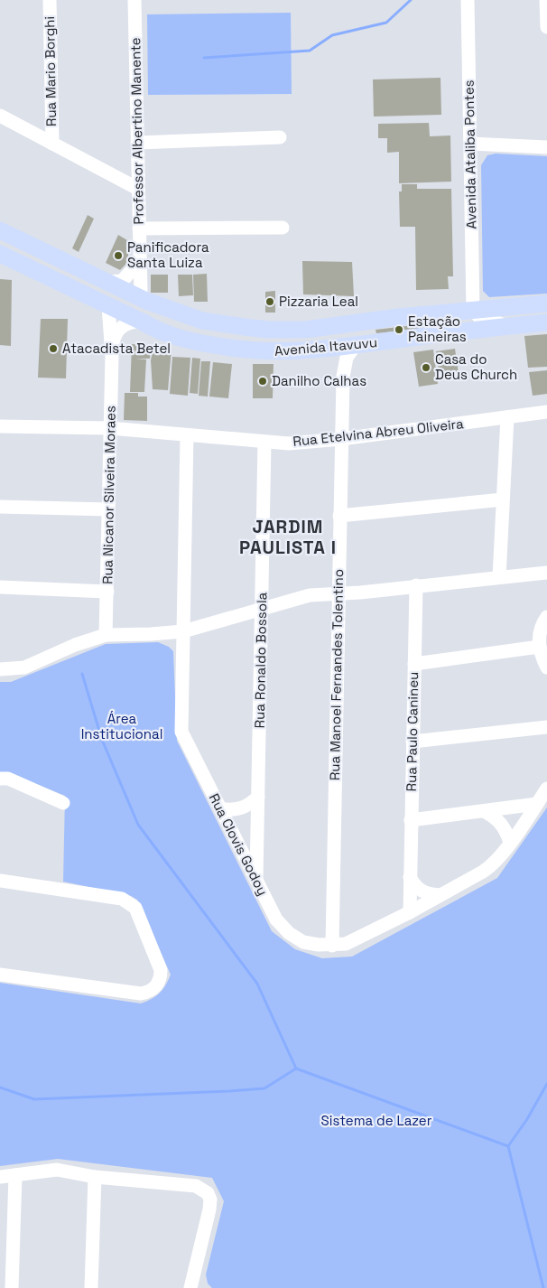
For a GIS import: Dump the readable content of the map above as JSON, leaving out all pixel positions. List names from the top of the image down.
{
  "streets": {
    "main road": ["Avenida Itavuvu"],
    "street": [
      "Rua Mario Borghi",
      "Professor Albertino Manente",
      "Avenida Ataliba Pontes",
      "Rua Etelvina Abreu Oliveira",
      "Rua Nicanor Silveira Moraes",
      "Rua Ronaldo Bossola",
      "Rua Manoel Fernandes Tolentino",
      "Rua Paulo Canineu",
      "Rua Clovis Godoy"
    ]
  },
  "crossings": [
    ["Professor Albertino Manente", "Avenida Itavuvu"],
    ["Avenida Ataliba Pontes", "Avenida Itavuvu"],
    ["Avenida Itavuvu", "Rua Nicanor Silveira Moraes"],
    ["Avenida Itavuvu", "Rua Manoel Fernandes Tolentino"],
    ["Rua Etelvina Abreu Oliveira", "Rua Nicanor Silveira Moraes"],
    ["Rua Etelvina Abreu Oliveira", "Rua Ronaldo Bossola"],
    ["Rua Etelvina Abreu Oliveira", "Rua Manoel Fernandes Tolentino"],
    ["Rua Etelvina Abreu Oliveira", "Rua Clovis Godoy"],
    ["Rua Ronaldo Bossola", "Rua Clovis Godoy"],
    ["Rua Manoel Fernandes Tolentino", "Rua Clovis Godoy"],
    ["Rua Paulo Canineu", "Rua Clovis Godoy"]
  ],
  "districts": ["JARDIM PAULISTA I"],
  "parks": ["Área Institucional", "Sistema de Lazer"],
  "places": [
    "Panificadora Santa Luiza",
    "Pizzaria Leal",
    "Estação Paineiras",
    "Atacadista Betel",
    "Casa do Deus Church",
    "Danilho Calhas"
  ]
}
